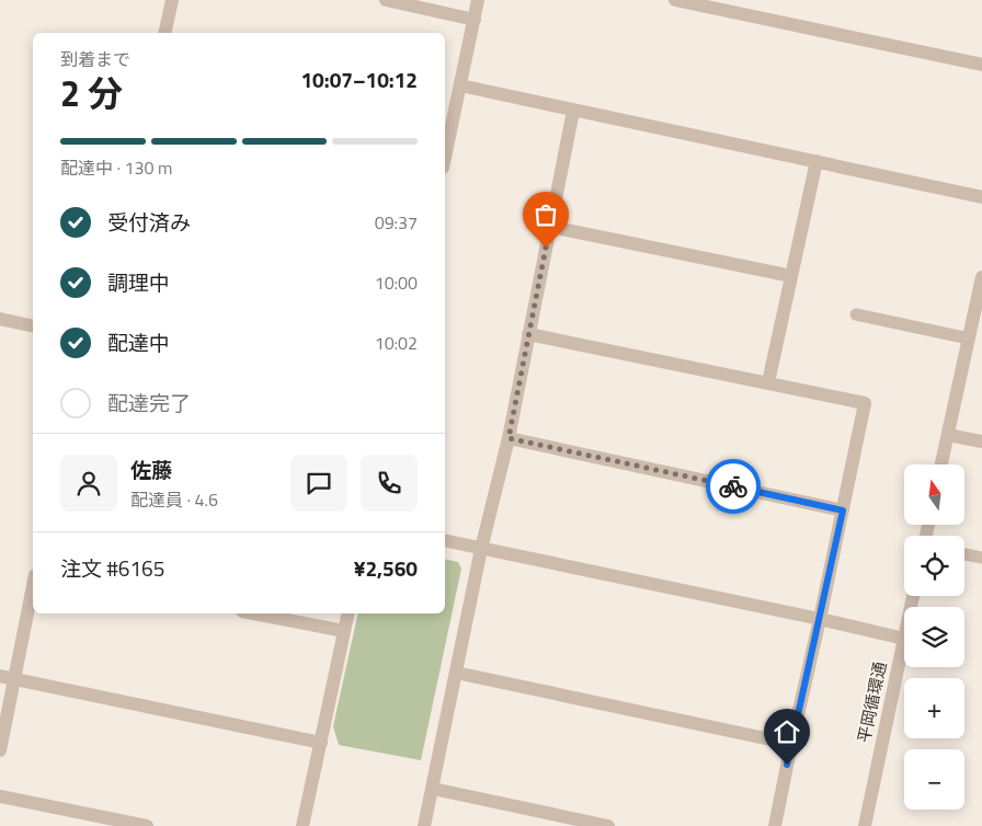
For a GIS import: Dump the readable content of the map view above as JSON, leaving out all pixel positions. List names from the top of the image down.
{
  "streets": {
    "street": ["平岡循環通"]
  },
  "north": "top",
  "page": {
    "heading": ["2 分", "到着まで", "10:07–10:12"],
    "panel": [
      "佐藤",
      "配達員 · 4.6",
      "注文 #6165",
      "¥2,560"
    ],
    "bar": "配達中 · 130 m",
    "list": [
      ["受付済み", "09:37"],
      ["調理中", "10:00"],
      ["配達中", "10:02"],
      "配達完了"
    ],
    "map_buttons": ["+", "−"]
  }
}
